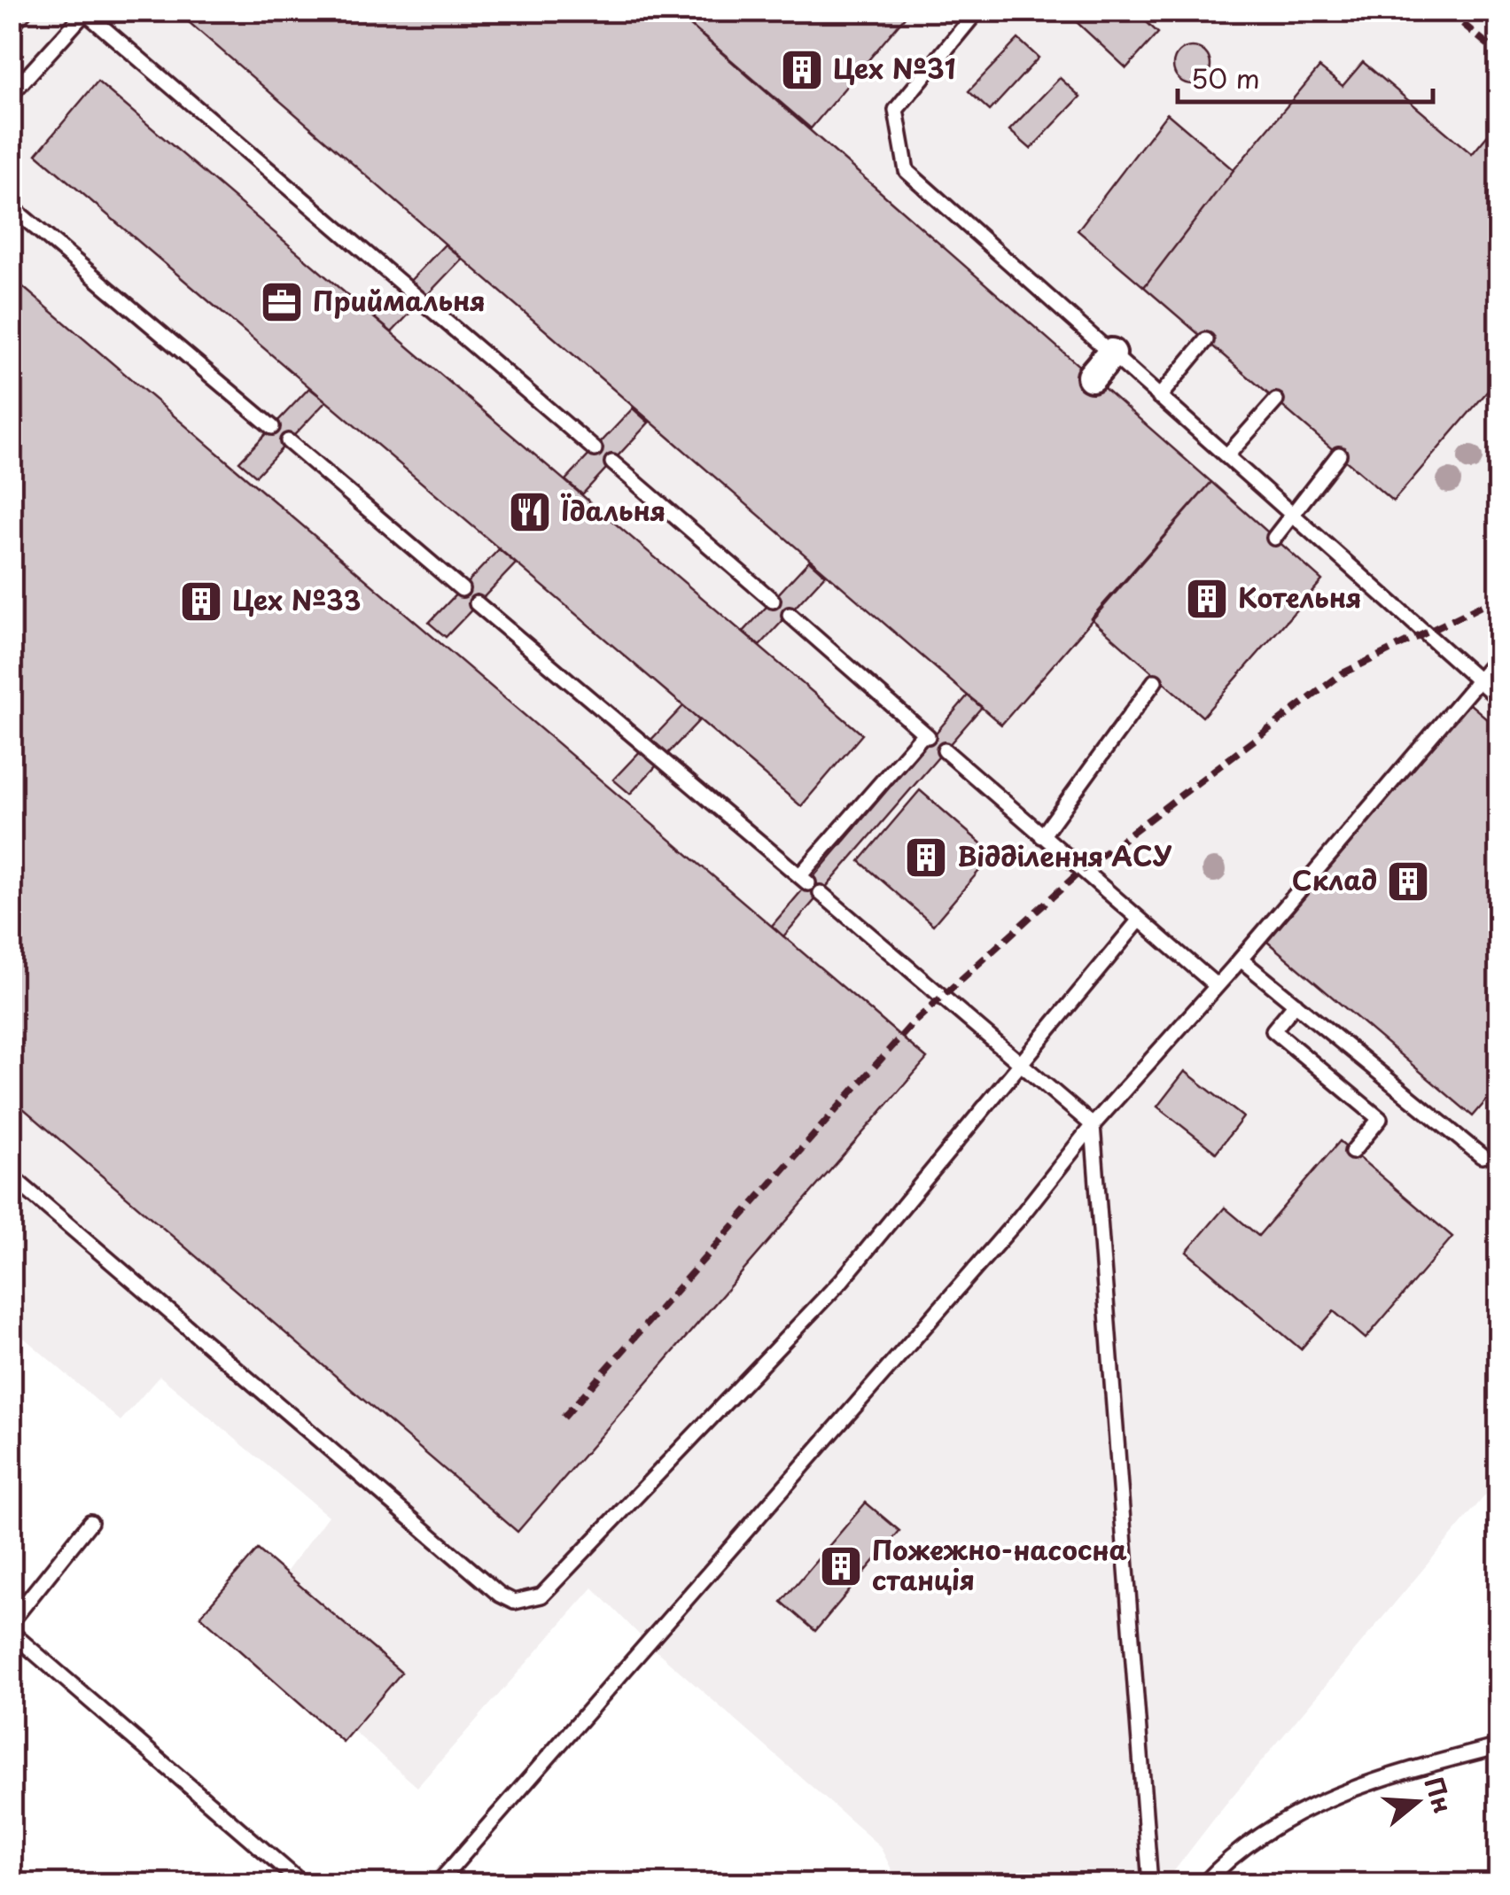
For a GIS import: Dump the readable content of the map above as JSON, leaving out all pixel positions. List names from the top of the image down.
{
  "places": {
    "building": [
      "Цех №31",
      "Котельня",
      "Цех №33",
      "Відділення АСУ",
      "Склад",
      "Пожежно-насосна станція"
    ],
    "office": ["Приймальня"],
    "restaurant": ["Їдальня"]
  },
  "scale_bar": "50 m",
  "north": "right"
}
